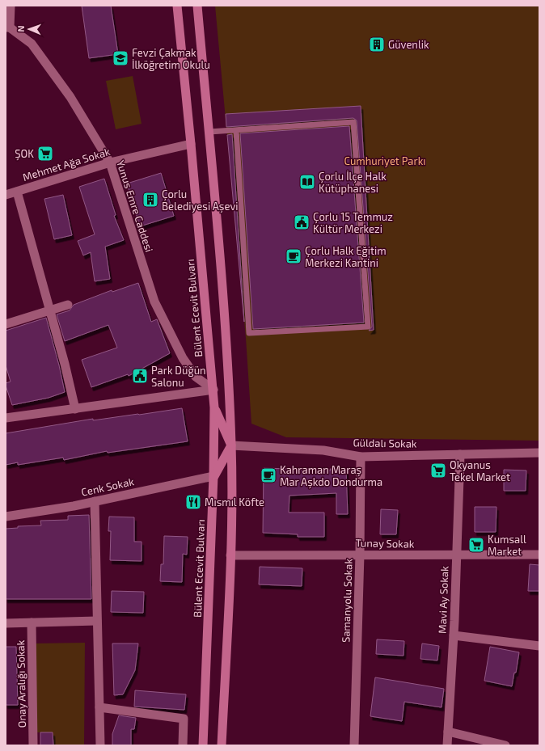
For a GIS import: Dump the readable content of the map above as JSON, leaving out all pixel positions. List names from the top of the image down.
{
  "streets": {
    "main road": ["Bülent Ecevit Bulvarı"],
    "street": [
      "Mehmet Ağa Sokak",
      "Yunus Emre Caddesi",
      "Güldalı Sokak",
      "Cenk Sokak",
      "Tunay Sokak",
      "Mavi Ay Sokak",
      "Samanyolu Sokak",
      "Onay Aralığı Sokak"
    ]
  },
  "crossings": [
    ["Mehmet Ağa Sokak", "Yunus Emre Caddesi"],
    ["Mehmet Ağa Sokak", "Bülent Ecevit Bulvarı"],
    ["Yunus Emre Caddesi", "Bülent Ecevit Bulvarı"],
    ["Bülent Ecevit Bulvarı", "Cenk Sokak"],
    ["Güldalı Sokak", "Mavi Ay Sokak"],
    ["Güldalı Sokak", "Samanyolu Sokak"],
    ["Tunay Sokak", "Mavi Ay Sokak"],
    ["Tunay Sokak", "Samanyolu Sokak"]
  ],
  "parks": ["Cumhuriyet Parkı"],
  "places": {
    "building": ["Güvenlik", "Çorlu Belediyesi Aşevi"],
    "school or university": ["Fevzi Çakmak İlköğretim Okulu"],
    "supermarket": ["ŞOK", "Okyanus Tekel Market", "Kumsall Market"],
    "library": ["Çorlu İlçe Halk Kütüphanesi"],
    "public building": ["Çorlu 15 Temmuz Kültür Merkezi", "Park Düğün Salonu"],
    "cafe": ["Çorlu Halk Eğitim Merkezi Kantini", "Kahraman Maraş Mar Aşkdo Dondurma"],
    "restaurant": ["Mısmıl Köfte"]
  },
  "north": "left"
}
